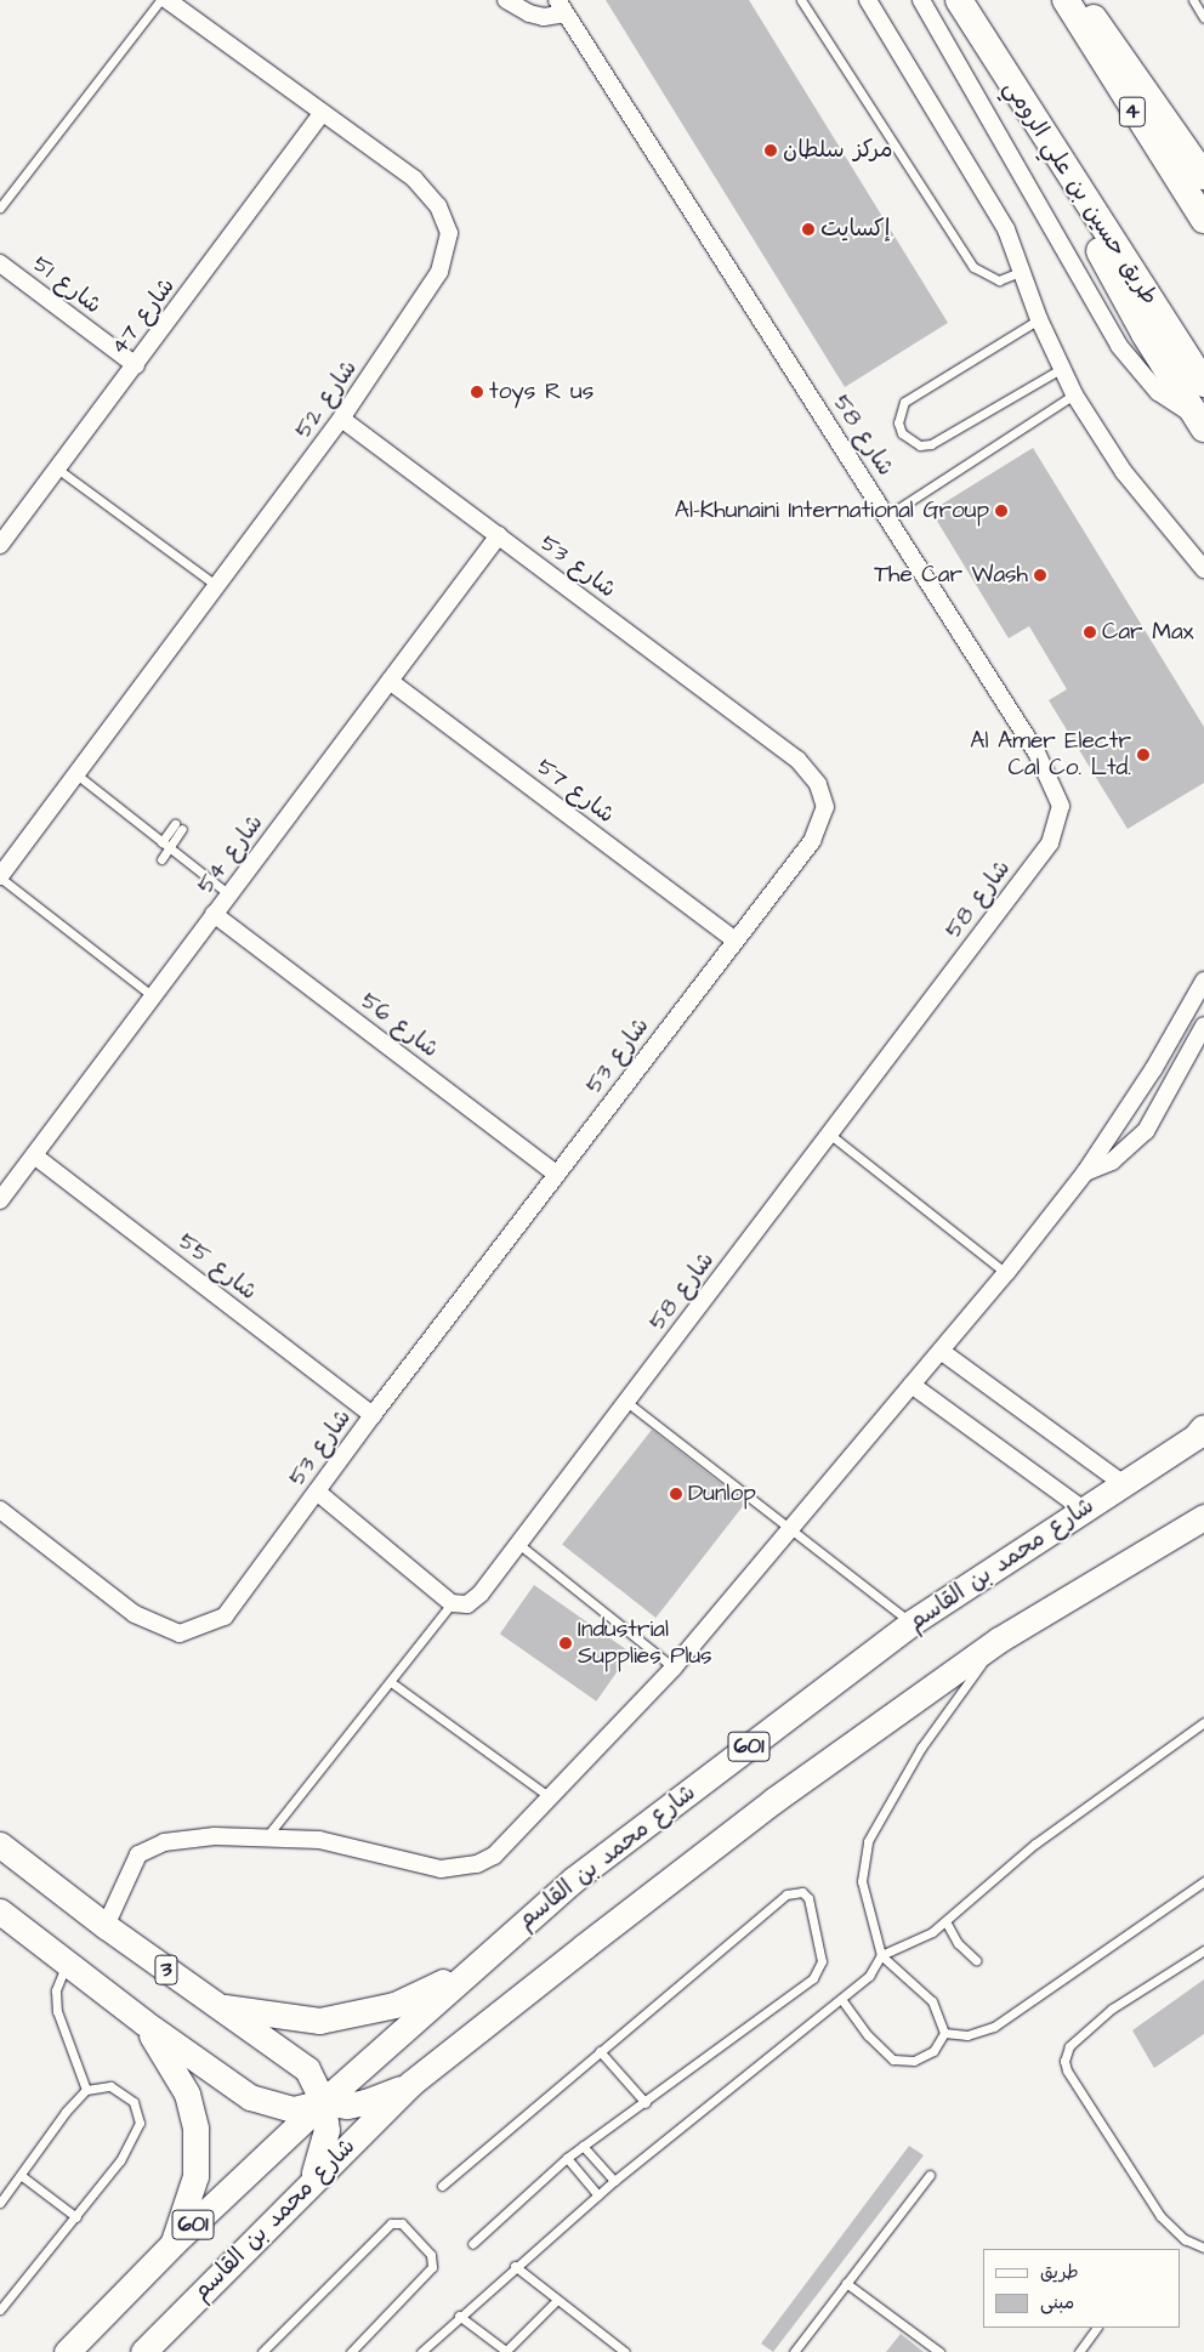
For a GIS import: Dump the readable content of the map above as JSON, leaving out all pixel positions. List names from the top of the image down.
{
  "streets": {
    "highway": ["4", "طريق حسين بن علي الرومي"],
    "main road": ["شارع محمد بن القاسم", "601", "3"],
    "street": [
      "شارع 51",
      "شارع 47",
      "شارع 52",
      "شارع 58",
      "شارع 53",
      "شارع 57",
      "شارع 54",
      "شارع 56",
      "شارع 55"
    ]
  },
  "crossings": [
    ["شارع 51", "شارع 47"],
    ["شارع 47", "شارع 52"],
    ["شارع 52", "شارع 53"],
    ["شارع 53", "شارع 57"],
    ["شارع 53", "شارع 54"],
    ["شارع 53", "شارع 56"],
    ["شارع 53", "شارع 55"],
    ["شارع 57", "شارع 54"],
    ["شارع 54", "شارع 56"],
    ["شارع 54", "شارع 55"],
    ["شارع محمد بن القاسم", "3"]
  ],
  "places": [
    "مركز سلطان",
    "إكسايت",
    "toys R us",
    "Al-Khunaini International Group",
    "The Car Wash",
    "Car Max",
    "Al Amer Electr Cal Co. Ltd.",
    "Dunlop",
    "Industrial Supplies Plus"
  ],
  "legend": ["طريق", "مبنى"]
}
